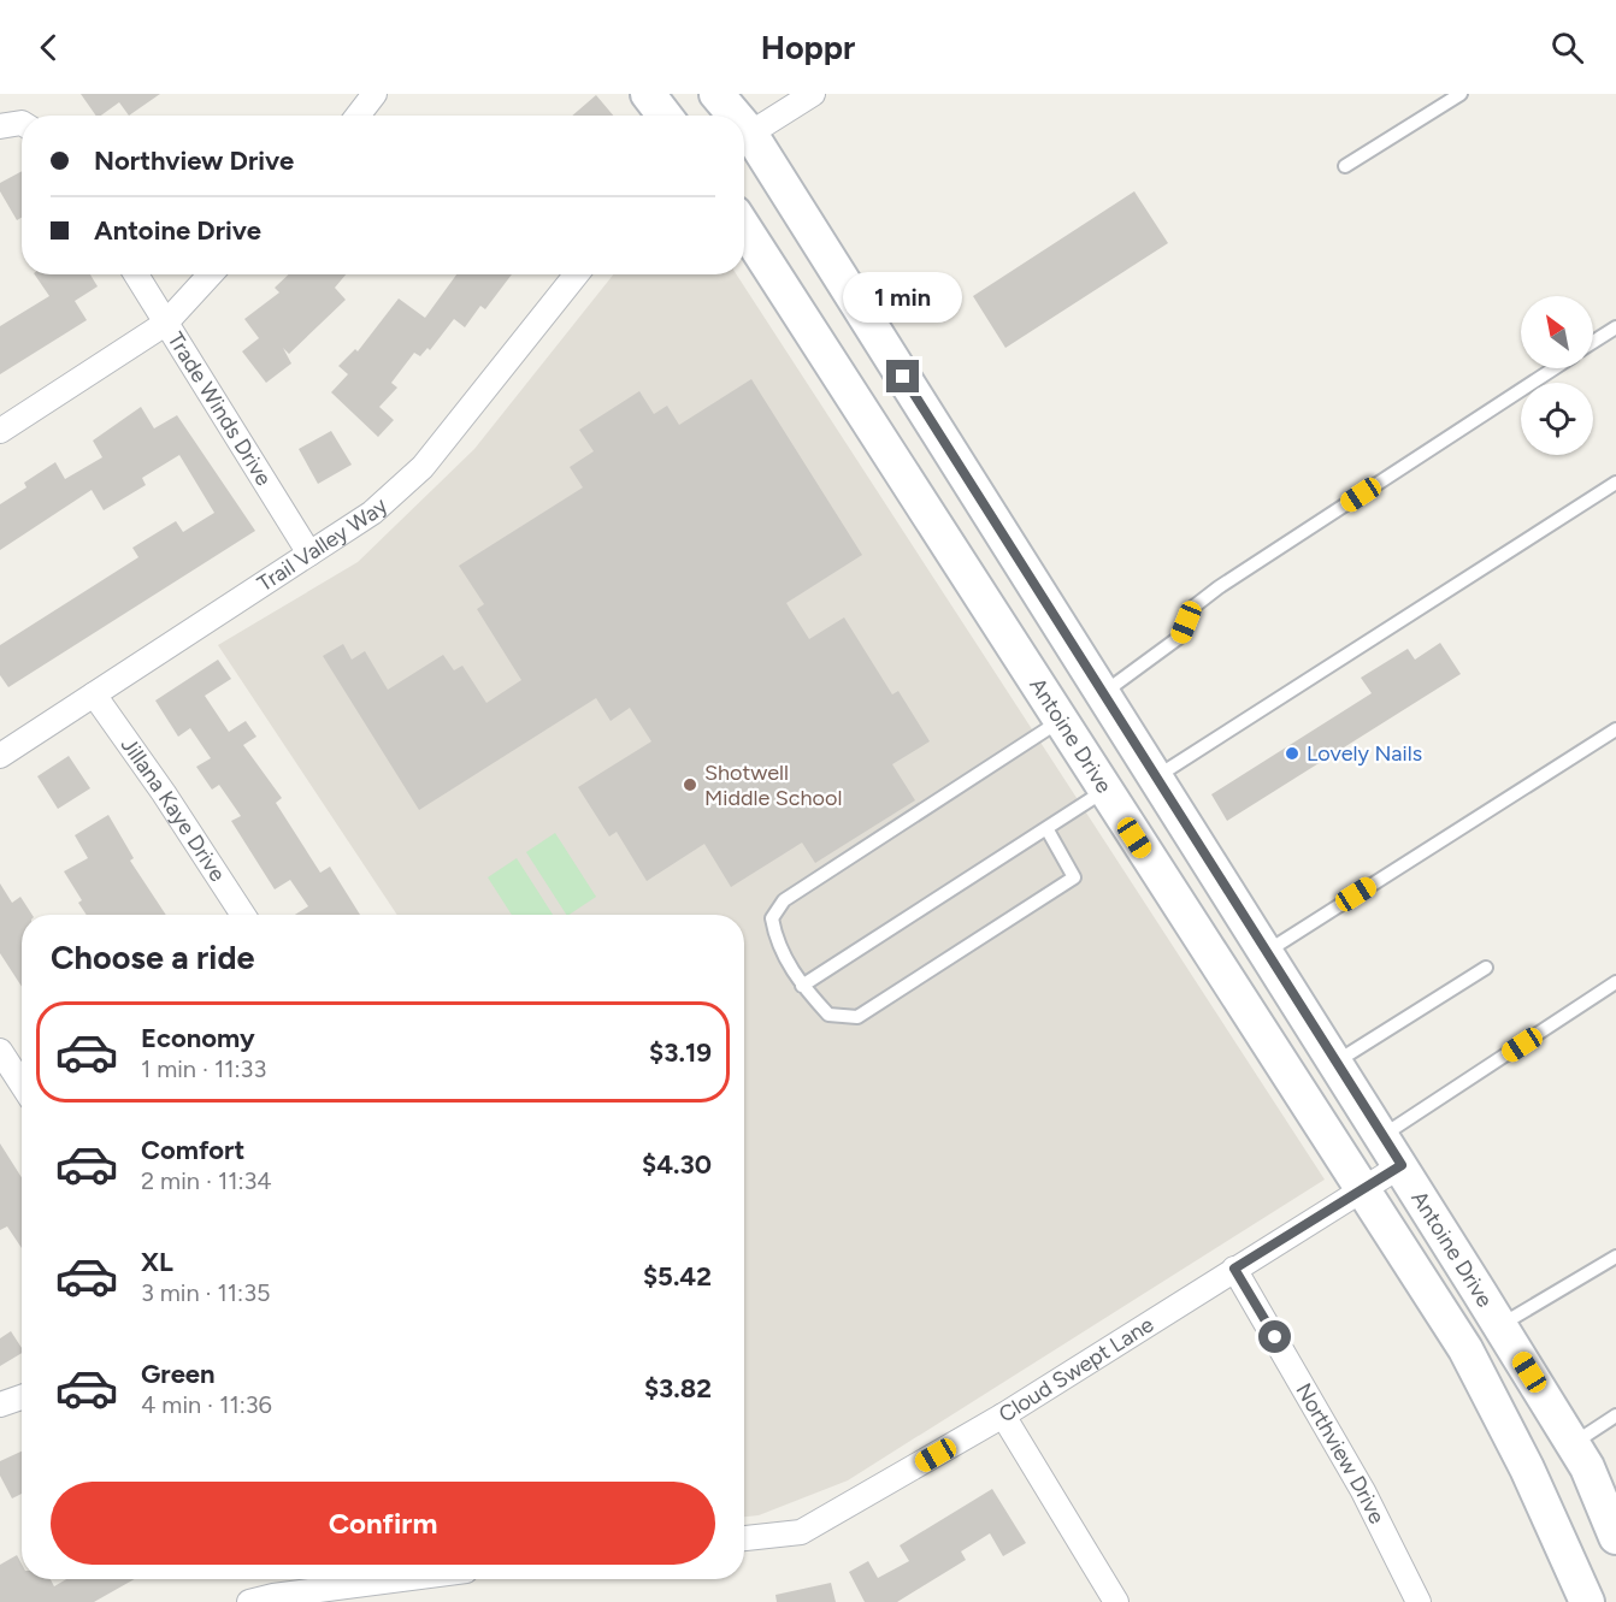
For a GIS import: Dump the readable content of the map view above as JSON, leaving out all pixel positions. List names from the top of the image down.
{
  "streets": {
    "main road": ["Antoine Drive"],
    "street": [
      "Trade Winds Drive",
      "Trail Valley Way",
      "Jillana Kaye Drive",
      "Cloud Swept Lane",
      "Northview Drive"
    ]
  },
  "crossings": [
    ["Trade Winds Drive", "Trail Valley Way"],
    ["Trail Valley Way", "Jillana Kaye Drive"],
    ["Antoine Drive", "Cloud Swept Lane"],
    ["Cloud Swept Lane", "Northview Drive"]
  ],
  "places": ["Lovely Nails", "Shotwell Middle School"],
  "north": "top left",
  "page": {
    "header": "Hoppr",
    "banner": ["Northview Drive", "Antoine Drive"],
    "bubble": "1 min",
    "heading": "Choose a ride",
    "list": [
      {
        "name": "Economy",
        "note": "1 min · 11:33",
        "value": "$3.19"
      },
      {
        "name": "Comfort",
        "note": "2 min · 11:34",
        "value": "$4.30"
      },
      {
        "name": "XL",
        "note": "3 min · 11:35",
        "value": "$5.42"
      },
      {
        "name": "Green",
        "note": "4 min · 11:36",
        "value": "$3.82"
      }
    ],
    "buttons": "Confirm"
  }
}
